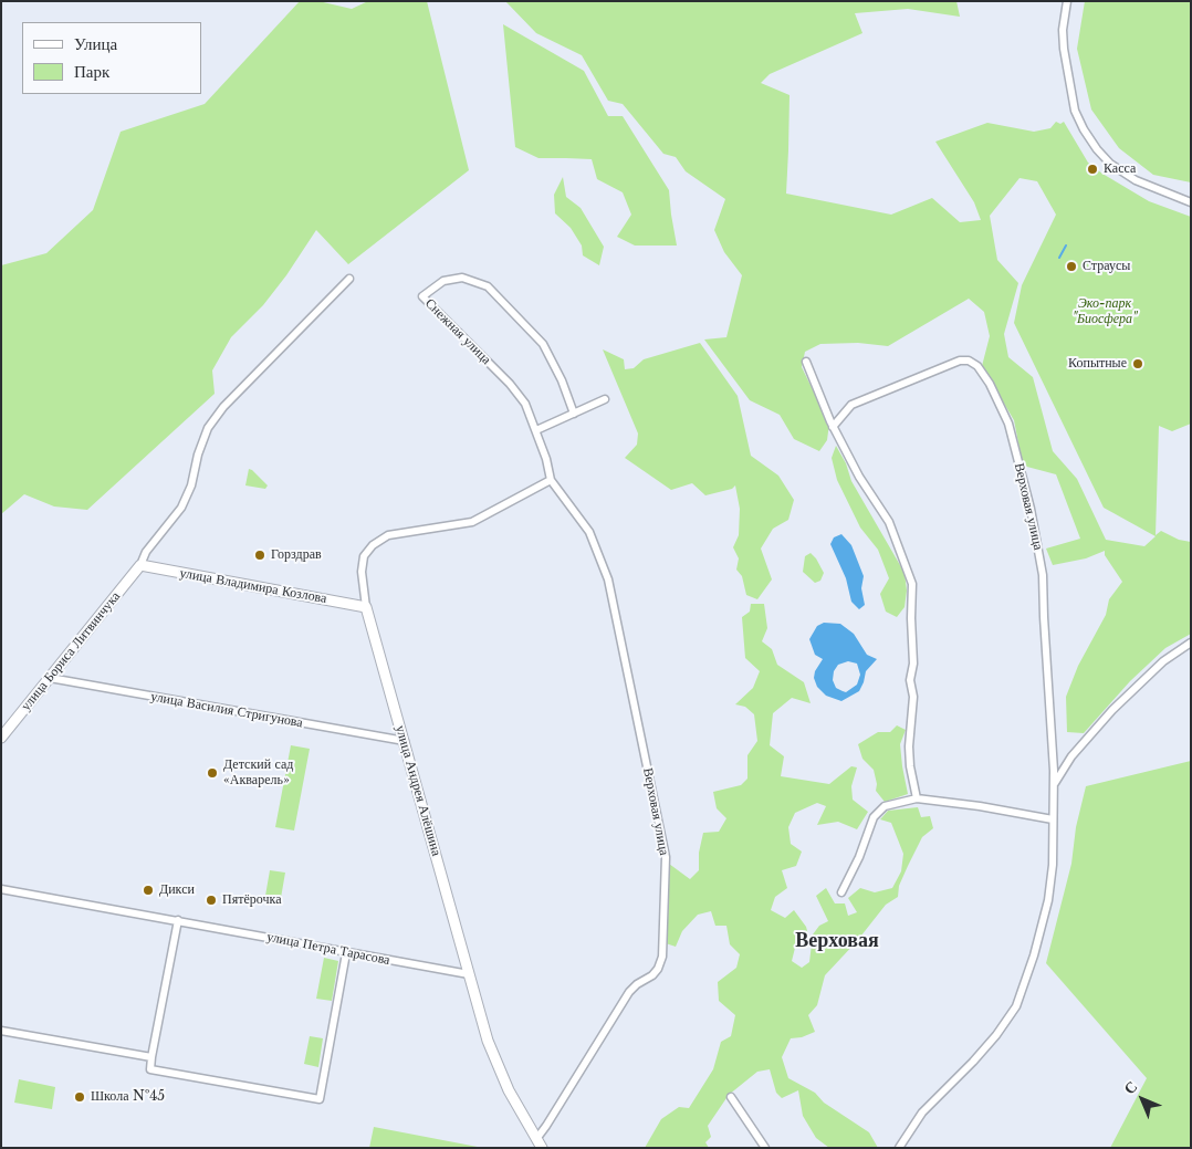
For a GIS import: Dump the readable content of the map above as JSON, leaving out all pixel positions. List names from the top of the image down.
{
  "streets": {
    "street": [
      "Снежная улица",
      "Верховая улица",
      "улица Владимира Козлова",
      "улица Бориса Литвинчука",
      "улица Василия Стригунова",
      "улица Андрея Алёшина",
      "улица Петра Тарасова"
    ]
  },
  "crossings": [
    ["Снежная улица", "Верховая улица"],
    ["улица Владимира Козлова", "улица Бориса Литвинчука"],
    ["улица Владимира Козлова", "улица Андрея Алёшина"],
    ["улица Бориса Литвинчука", "улица Василия Стригунова"],
    ["улица Василия Стригунова", "улица Андрея Алёшина"],
    ["улица Андрея Алёшина", "улица Петра Тарасова"]
  ],
  "districts": ["Верховая"],
  "parks": ["Эко-парк \"Биосфера\""],
  "places": [
    "Касса",
    "Страусы",
    "Копытные",
    "Горздрав",
    "Детский сад «Акварель»",
    "Дикси",
    "Пятёрочка",
    "Школа №45"
  ],
  "legend": ["Улица", "Парк"],
  "north": "top left"
}
